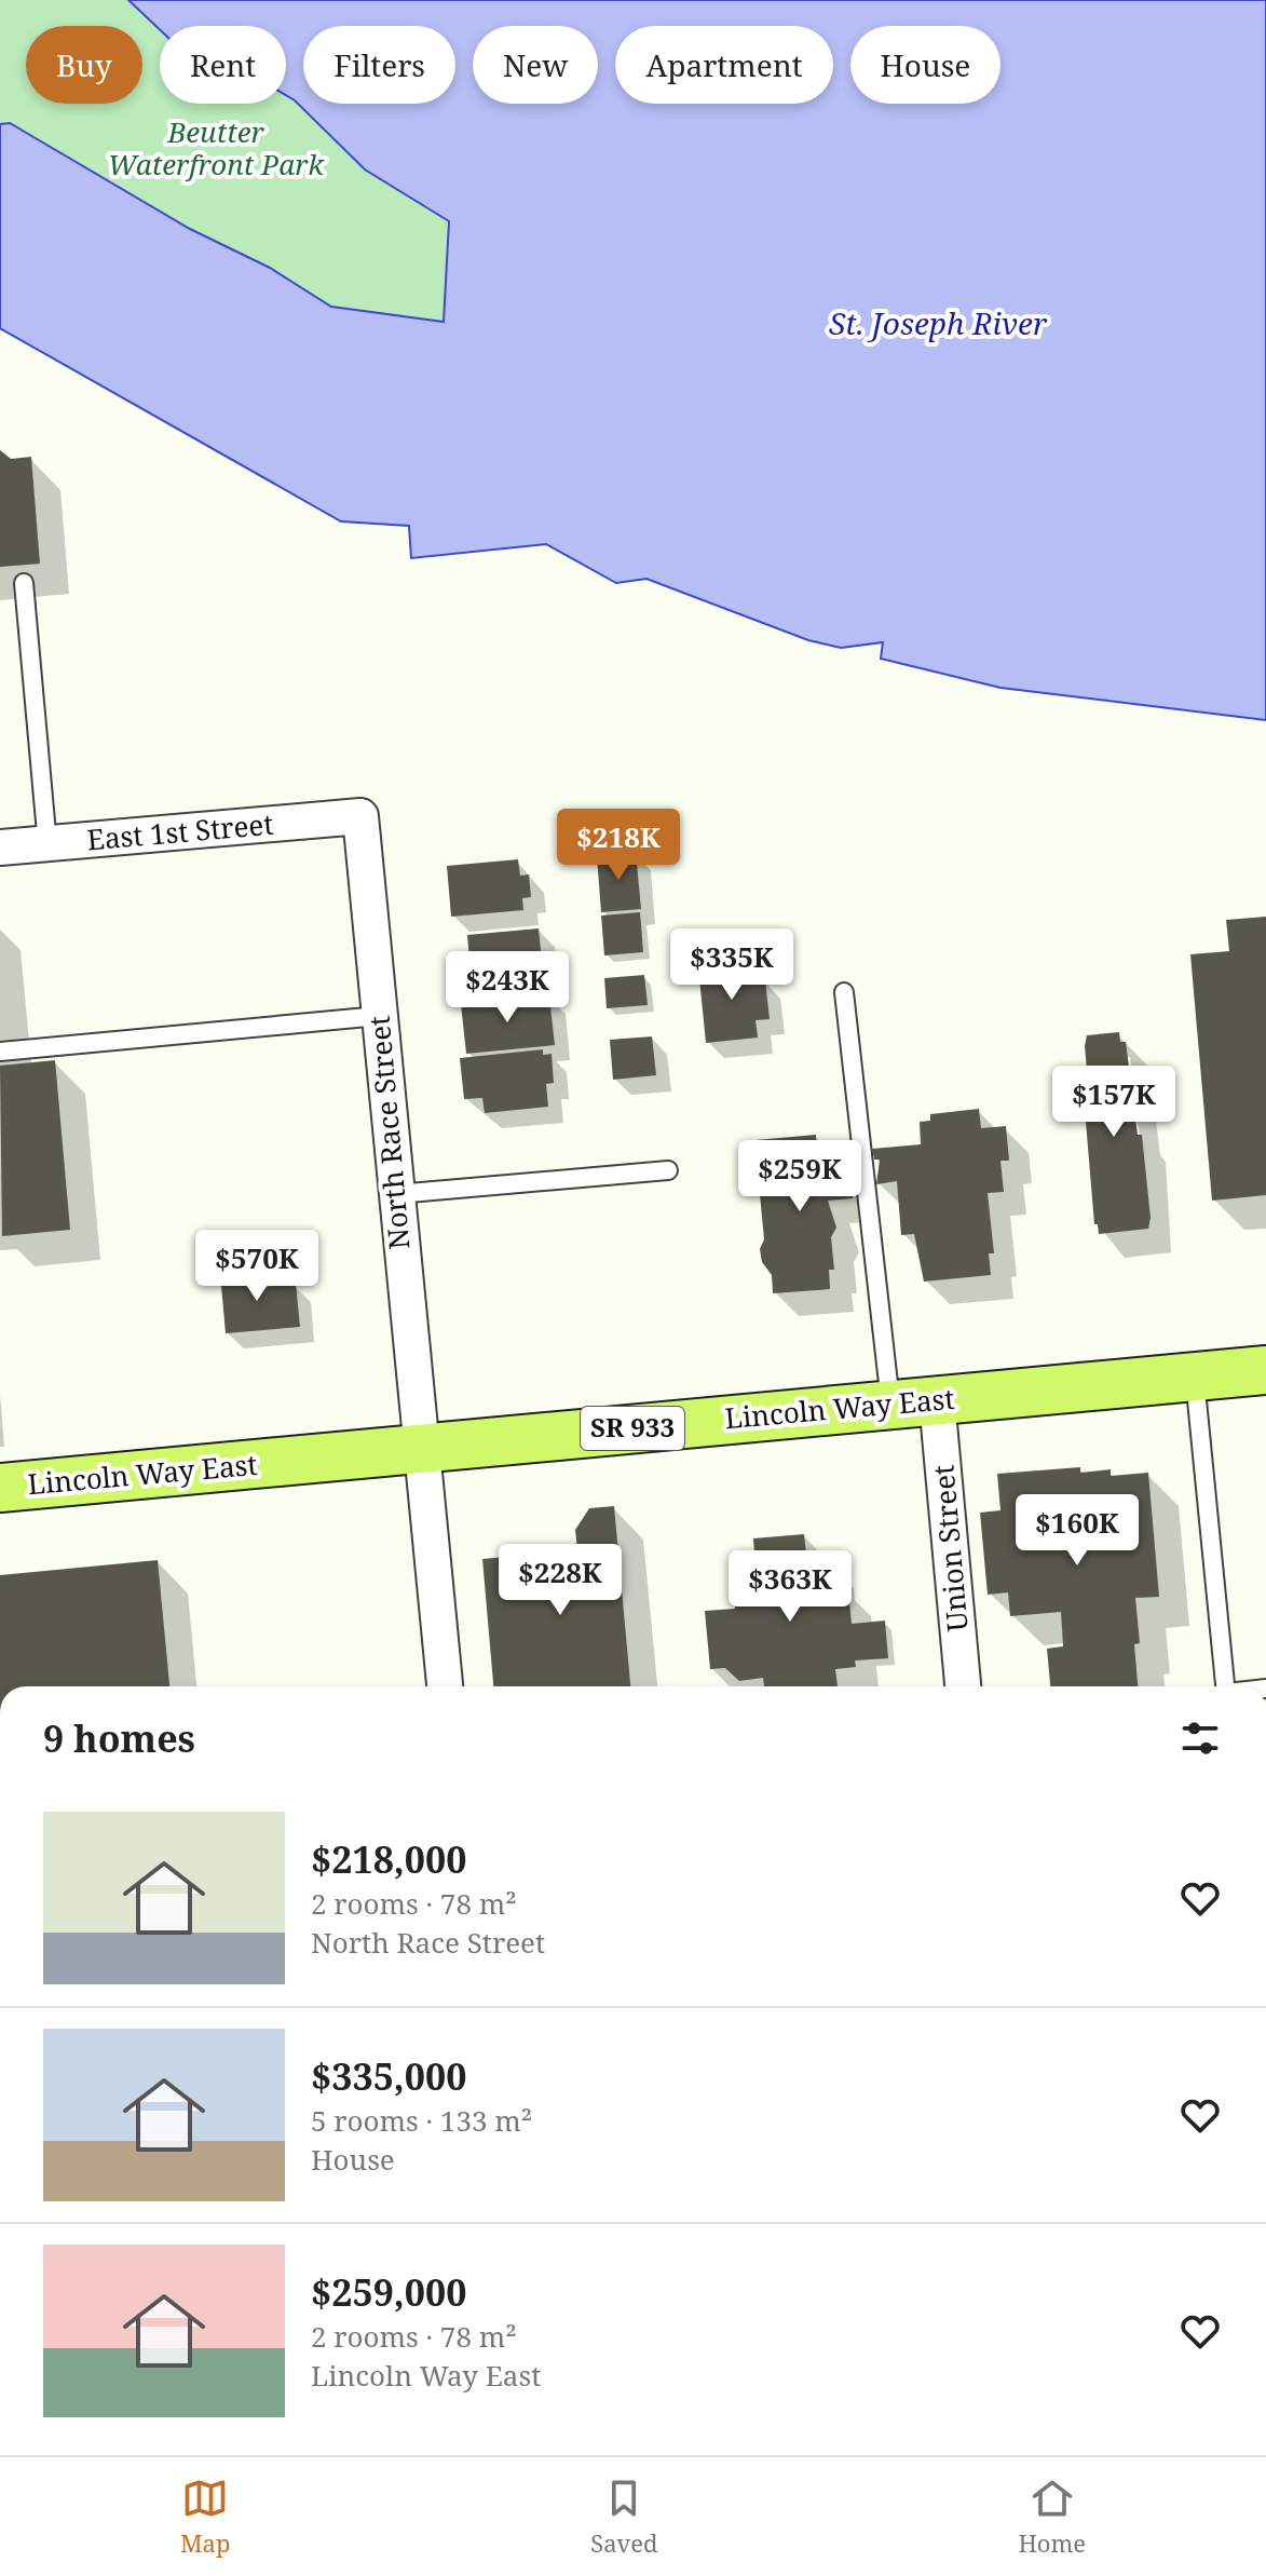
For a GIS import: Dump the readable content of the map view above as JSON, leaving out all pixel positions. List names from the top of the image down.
{
  "streets": {
    "main road": ["Lincoln Way East", "SR 933"],
    "street": ["East 1st Street", "North Race Street", "Union Street"]
  },
  "crossings": [
    ["East 1st Street", "North Race Street"],
    ["North Race Street", "Lincoln Way East"],
    ["Lincoln Way East", "Union Street"]
  ],
  "water": ["St. Joseph River"],
  "parks": ["Beutter Waterfront Park"],
  "page": {
    "chip": [
      "Buy",
      "Rent",
      "Filters",
      "New",
      "Apartment",
      "House"
    ],
    "price": [
      "$218K",
      "$335K",
      "$243K",
      "$157K",
      "$259K",
      "$570K",
      "$160K",
      "$228K",
      "$363K"
    ],
    "heading": "9 homes",
    "list": [
      {
        "name": "$218,000",
        "note": "2 rooms · 78 m² · North Race Street"
      },
      {
        "name": "$335,000",
        "note": "5 rooms · 133 m² · House"
      },
      {
        "name": "$259,000",
        "note": "2 rooms · 78 m² · Lincoln Way East"
      }
    ],
    "tabs": ["Map", "Saved", "Home"]
  }
}
